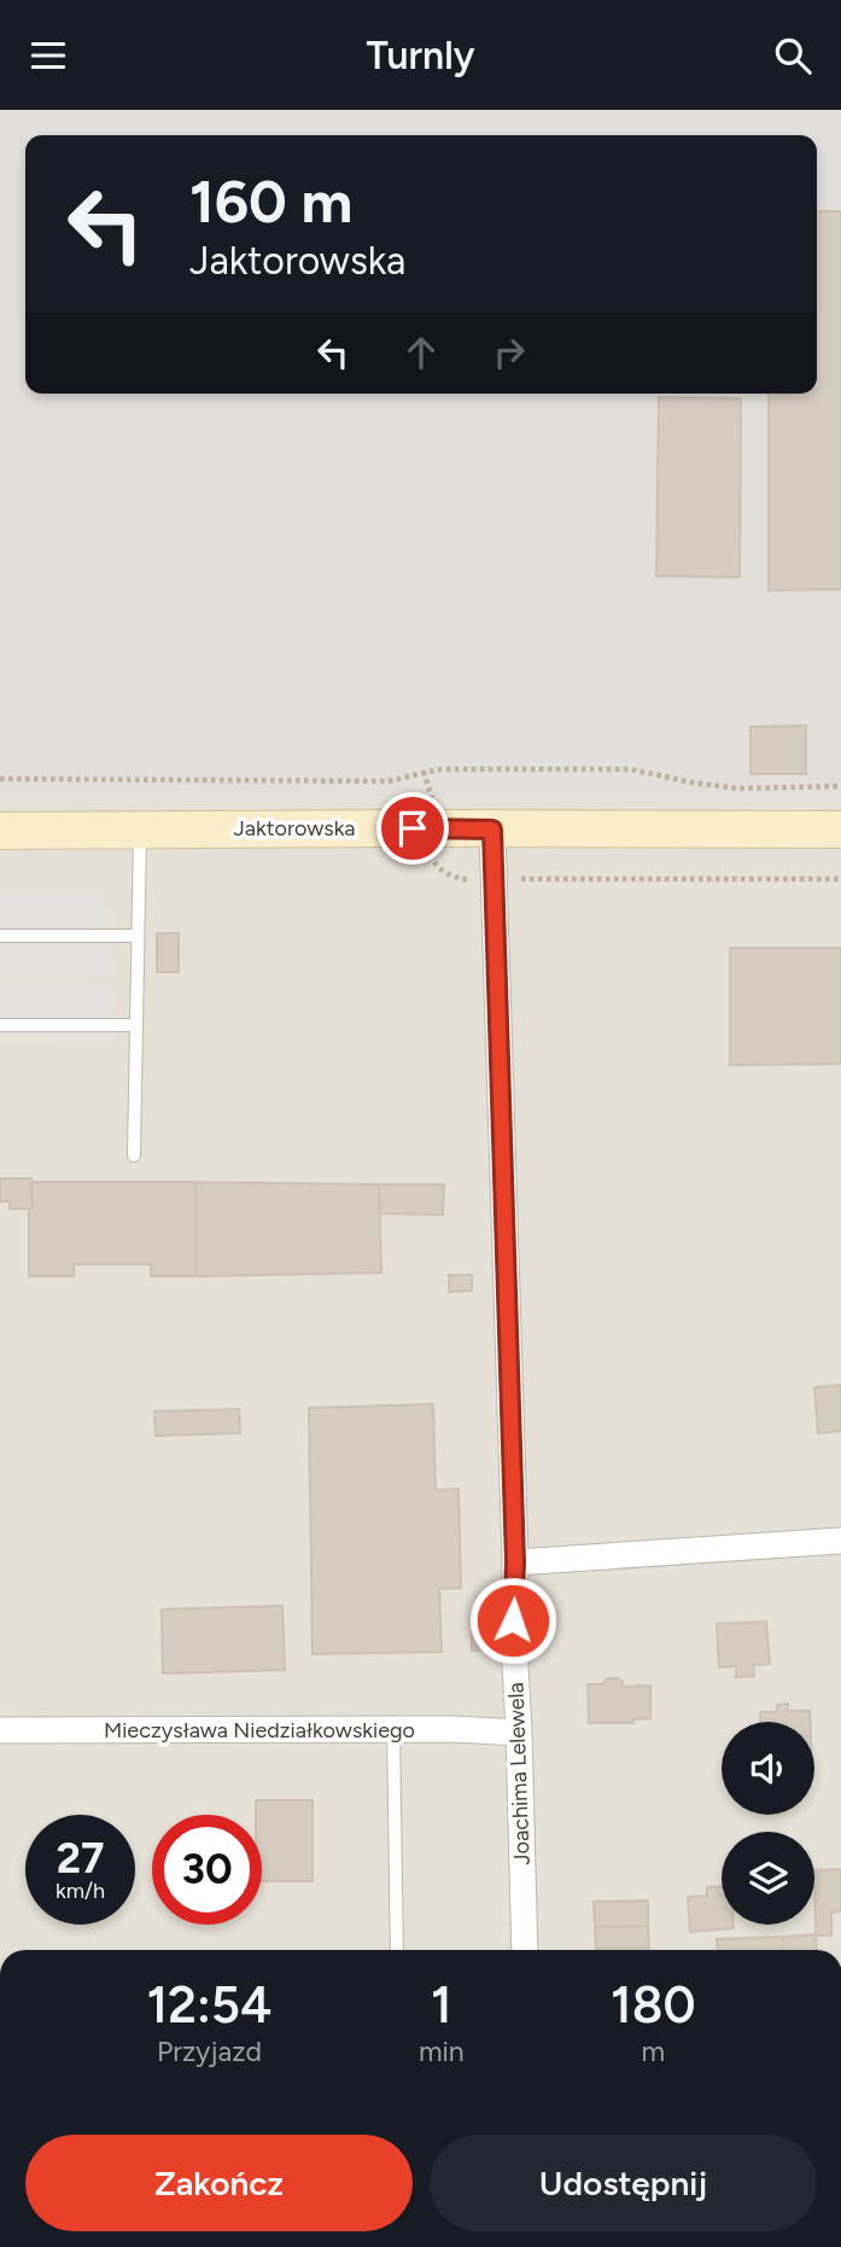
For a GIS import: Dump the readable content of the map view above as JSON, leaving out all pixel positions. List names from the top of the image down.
{
  "streets": {
    "main road": ["Jaktorowska"],
    "street": ["Mieczysława Niedziałkowskiego", "Joachima Lelewela"]
  },
  "crossings": [
    ["Jaktorowska", "Joachima Lelewela"],
    ["Mieczysława Niedziałkowskiego", "Joachima Lelewela"]
  ],
  "page": {
    "header": "Turnly",
    "turn": ["160 m", "Jaktorowska"],
    "speed": "27 km/h",
    "limit": "30",
    "eta": [
      "12:54",
      "Przyjazd",
      "1",
      "min",
      "180",
      "m"
    ],
    "buttons": ["Zakończ", "Udostępnij"]
  }
}
